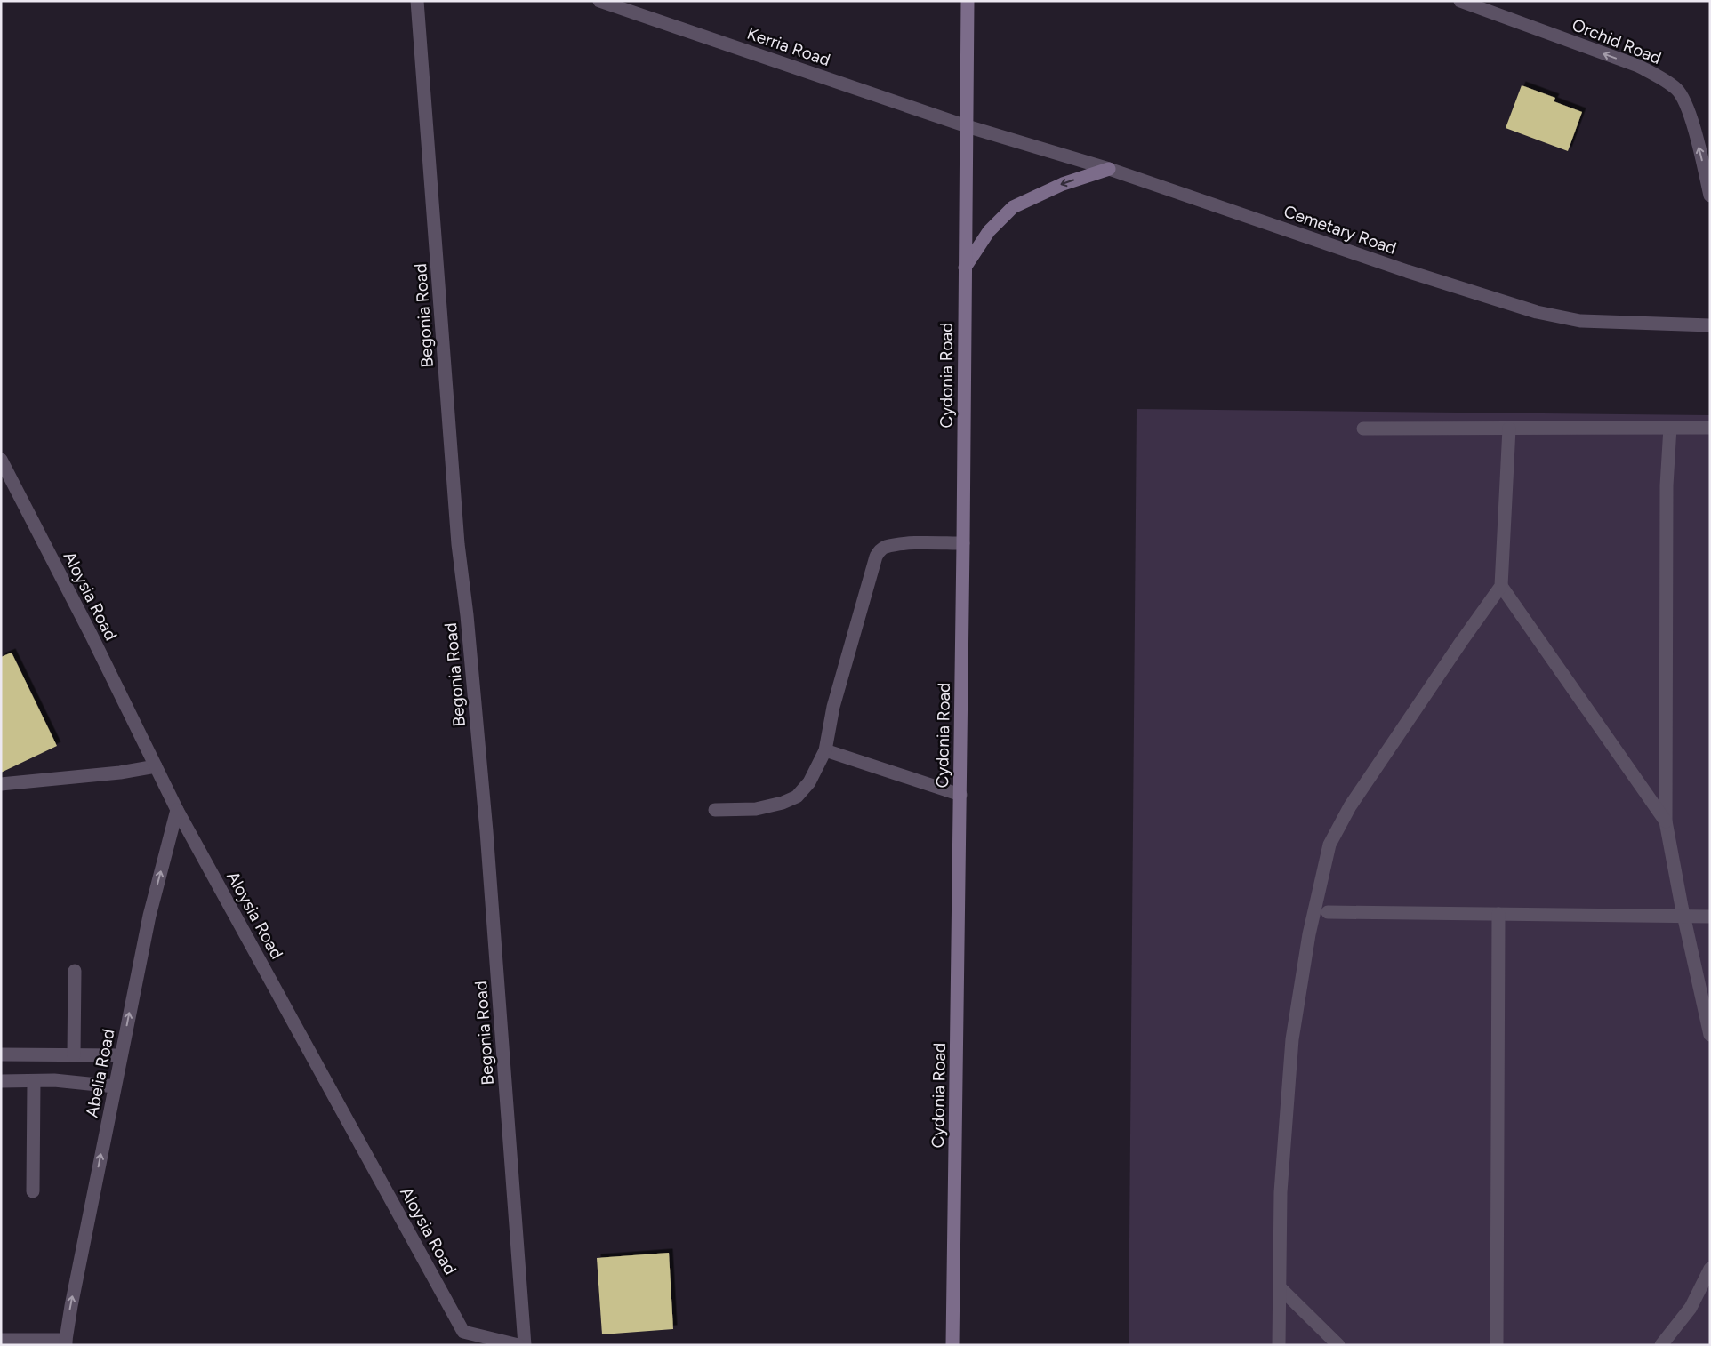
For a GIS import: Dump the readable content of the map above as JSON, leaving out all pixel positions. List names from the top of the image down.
{
  "streets": {
    "street": [
      "Orchid Road",
      "Kerria Road",
      "Cemetary Road",
      "Begonia Road",
      "Cydonia Road",
      "Aloysia Road",
      "Abelia Road"
    ]
  },
  "crossings": [
    ["Kerria Road", "Cemetary Road"],
    ["Kerria Road", "Cydonia Road"],
    ["Cemetary Road", "Cydonia Road"],
    ["Aloysia Road", "Abelia Road"]
  ],
  "one_way": ["Orchid Road"]
}
